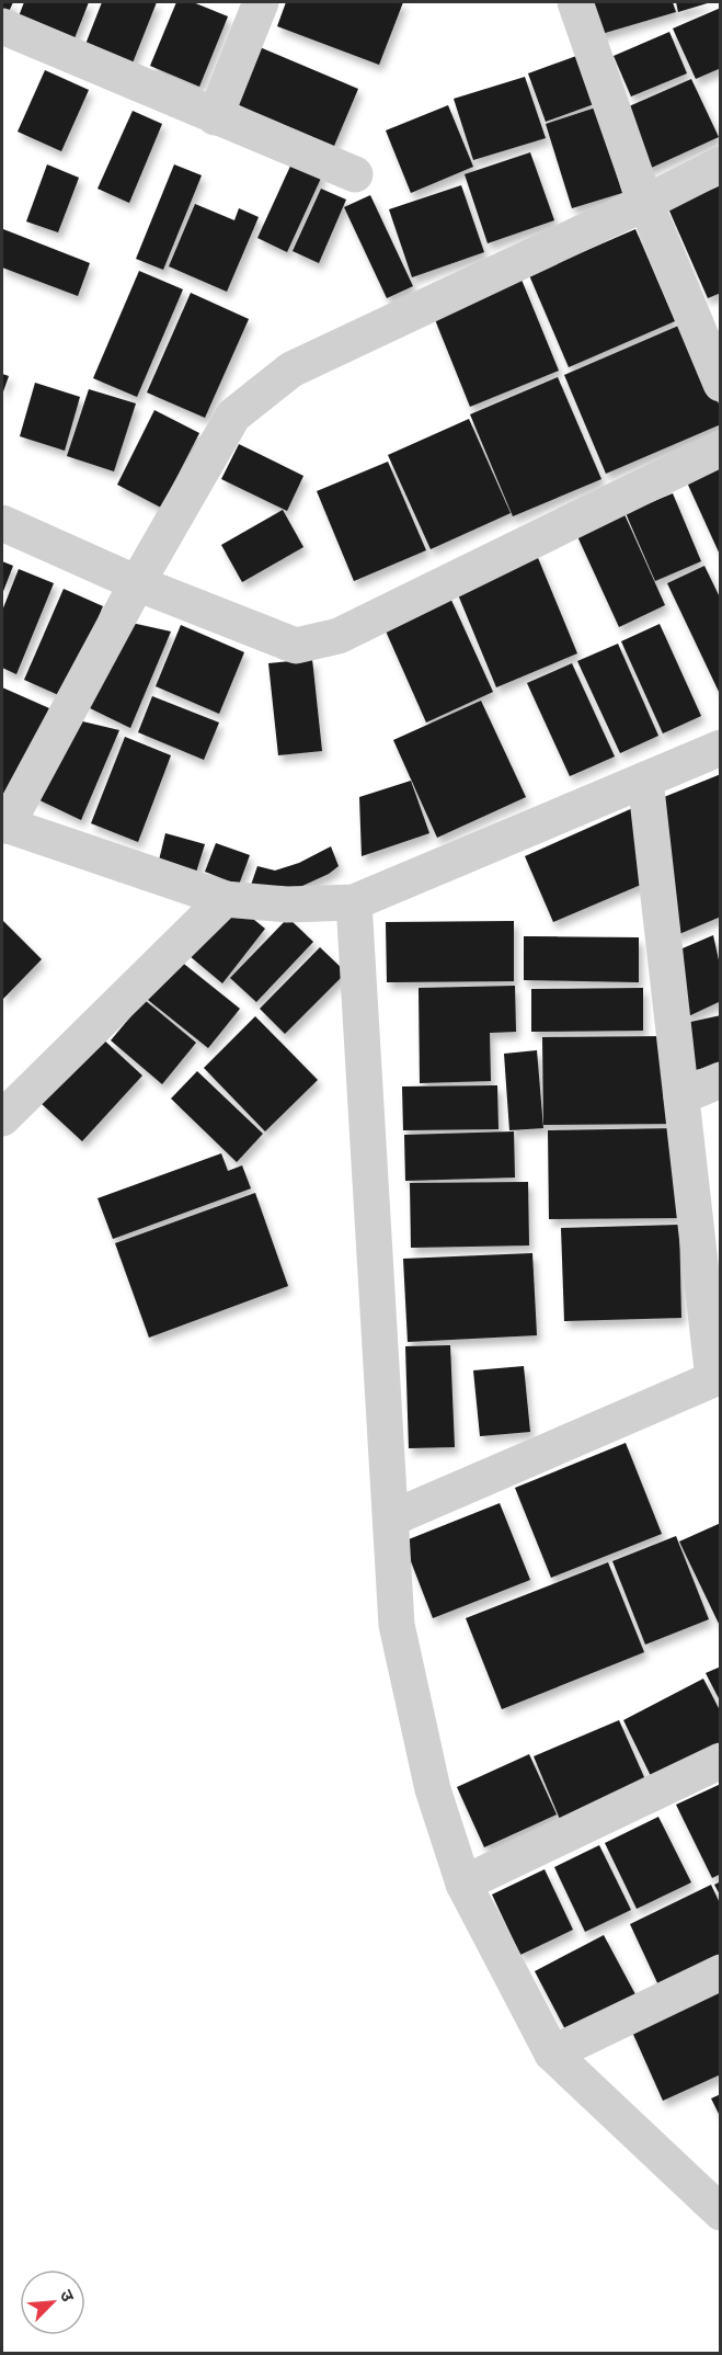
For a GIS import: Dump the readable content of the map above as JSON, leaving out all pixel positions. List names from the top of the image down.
{
  "north": "top right"
}
